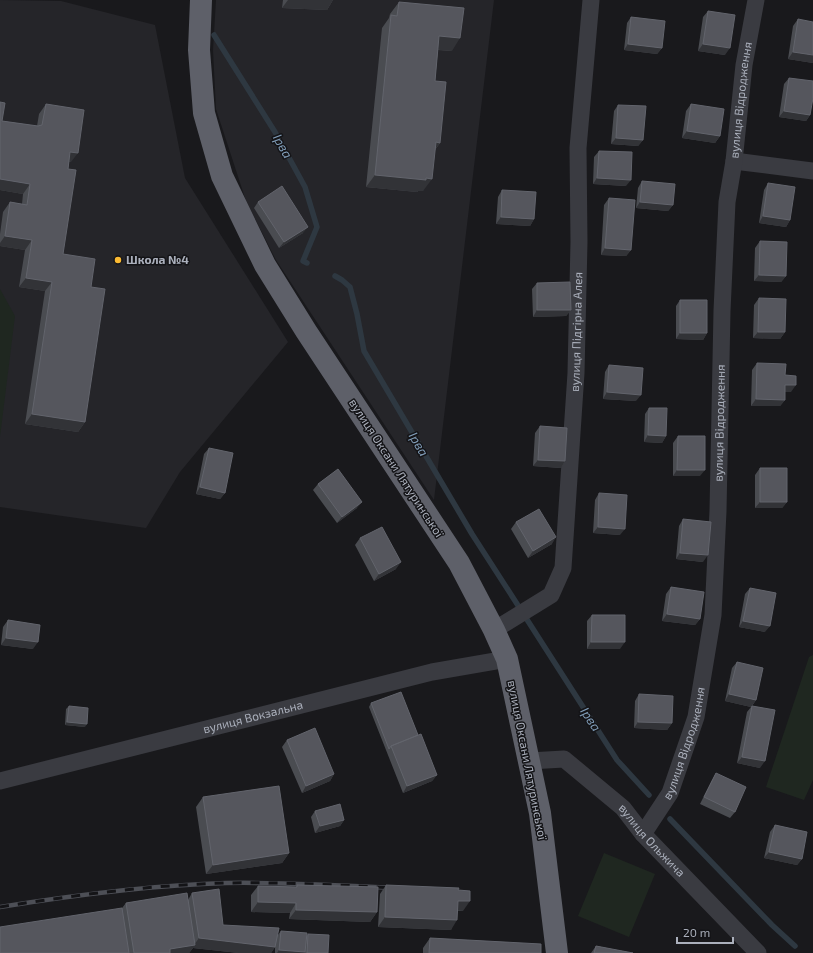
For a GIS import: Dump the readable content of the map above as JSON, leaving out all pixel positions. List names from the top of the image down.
{
  "streets": {
    "highway": ["вулиця Оксани Лятуринської"],
    "street": [
      "вулиця Відродження",
      "вулиця Підгірна Алея",
      "вулиця Вокзальна",
      "вулиця Ольжича"
    ]
  },
  "crossings": [
    ["вулиця Відродження", "вулиця Ольжича"],
    ["вулиця Підгірна Алея", "вулиця Оксани Лятуринської"],
    ["вулиця Оксани Лятуринської", "вулиця Вокзальна"],
    ["вулиця Оксани Лятуринської", "вулиця Ольжича"]
  ],
  "water": ["Ірва"],
  "places": ["Школа №4"],
  "scale_bar": "20 m"
}
